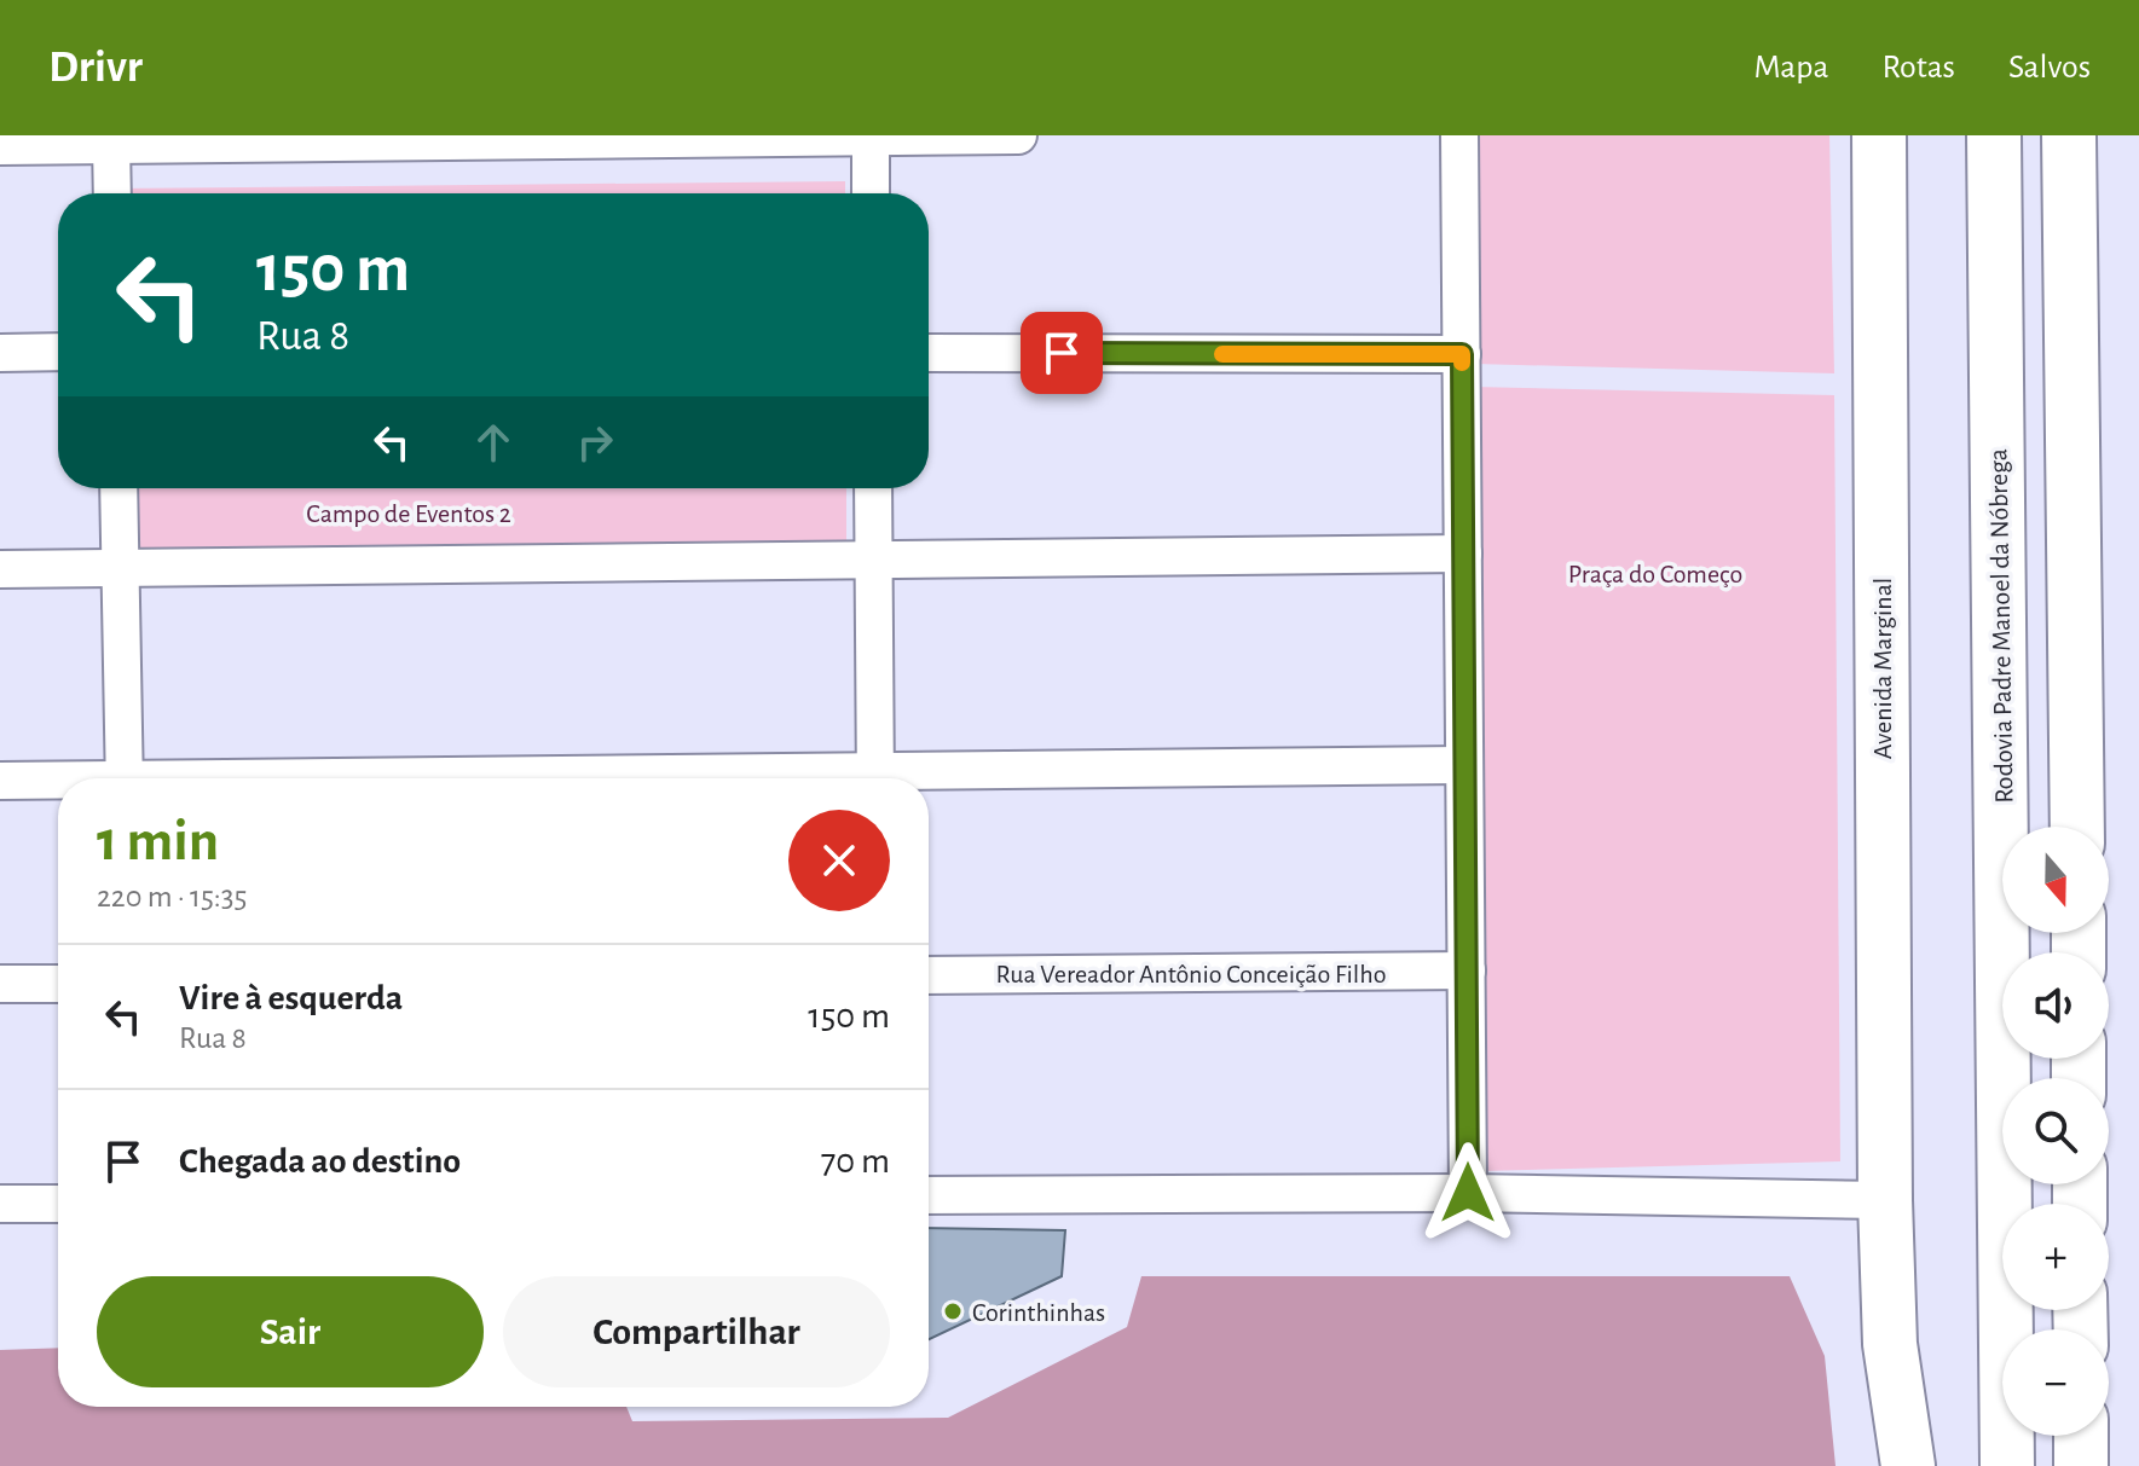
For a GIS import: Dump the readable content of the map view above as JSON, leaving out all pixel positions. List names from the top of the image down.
{
  "streets": {
    "main road": ["Rodovia Padre Manoel da Nóbrega", "Avenida Marginal"],
    "street": ["Rua Vereador Antônio Conceição Filho"]
  },
  "parks": ["Campo de Eventos 2", "Praça do Começo"],
  "places": ["Corinthinhas"],
  "north": "bottom",
  "page": {
    "header": "Drivr",
    "nav": ["Mapa", "Rotas", "Salvos"],
    "turn": ["150 m", "Rua 8"],
    "heading": ["1 min", "220 m · 15:35"],
    "map_buttons": ["+", "−"],
    "list": [
      {
        "name": "Vire à esquerda",
        "note": "Rua 8",
        "value": "150 m"
      },
      {
        "name": "Chegada ao destino",
        "value": "70 m"
      }
    ],
    "buttons": ["Sair", "Compartilhar"]
  }
}
